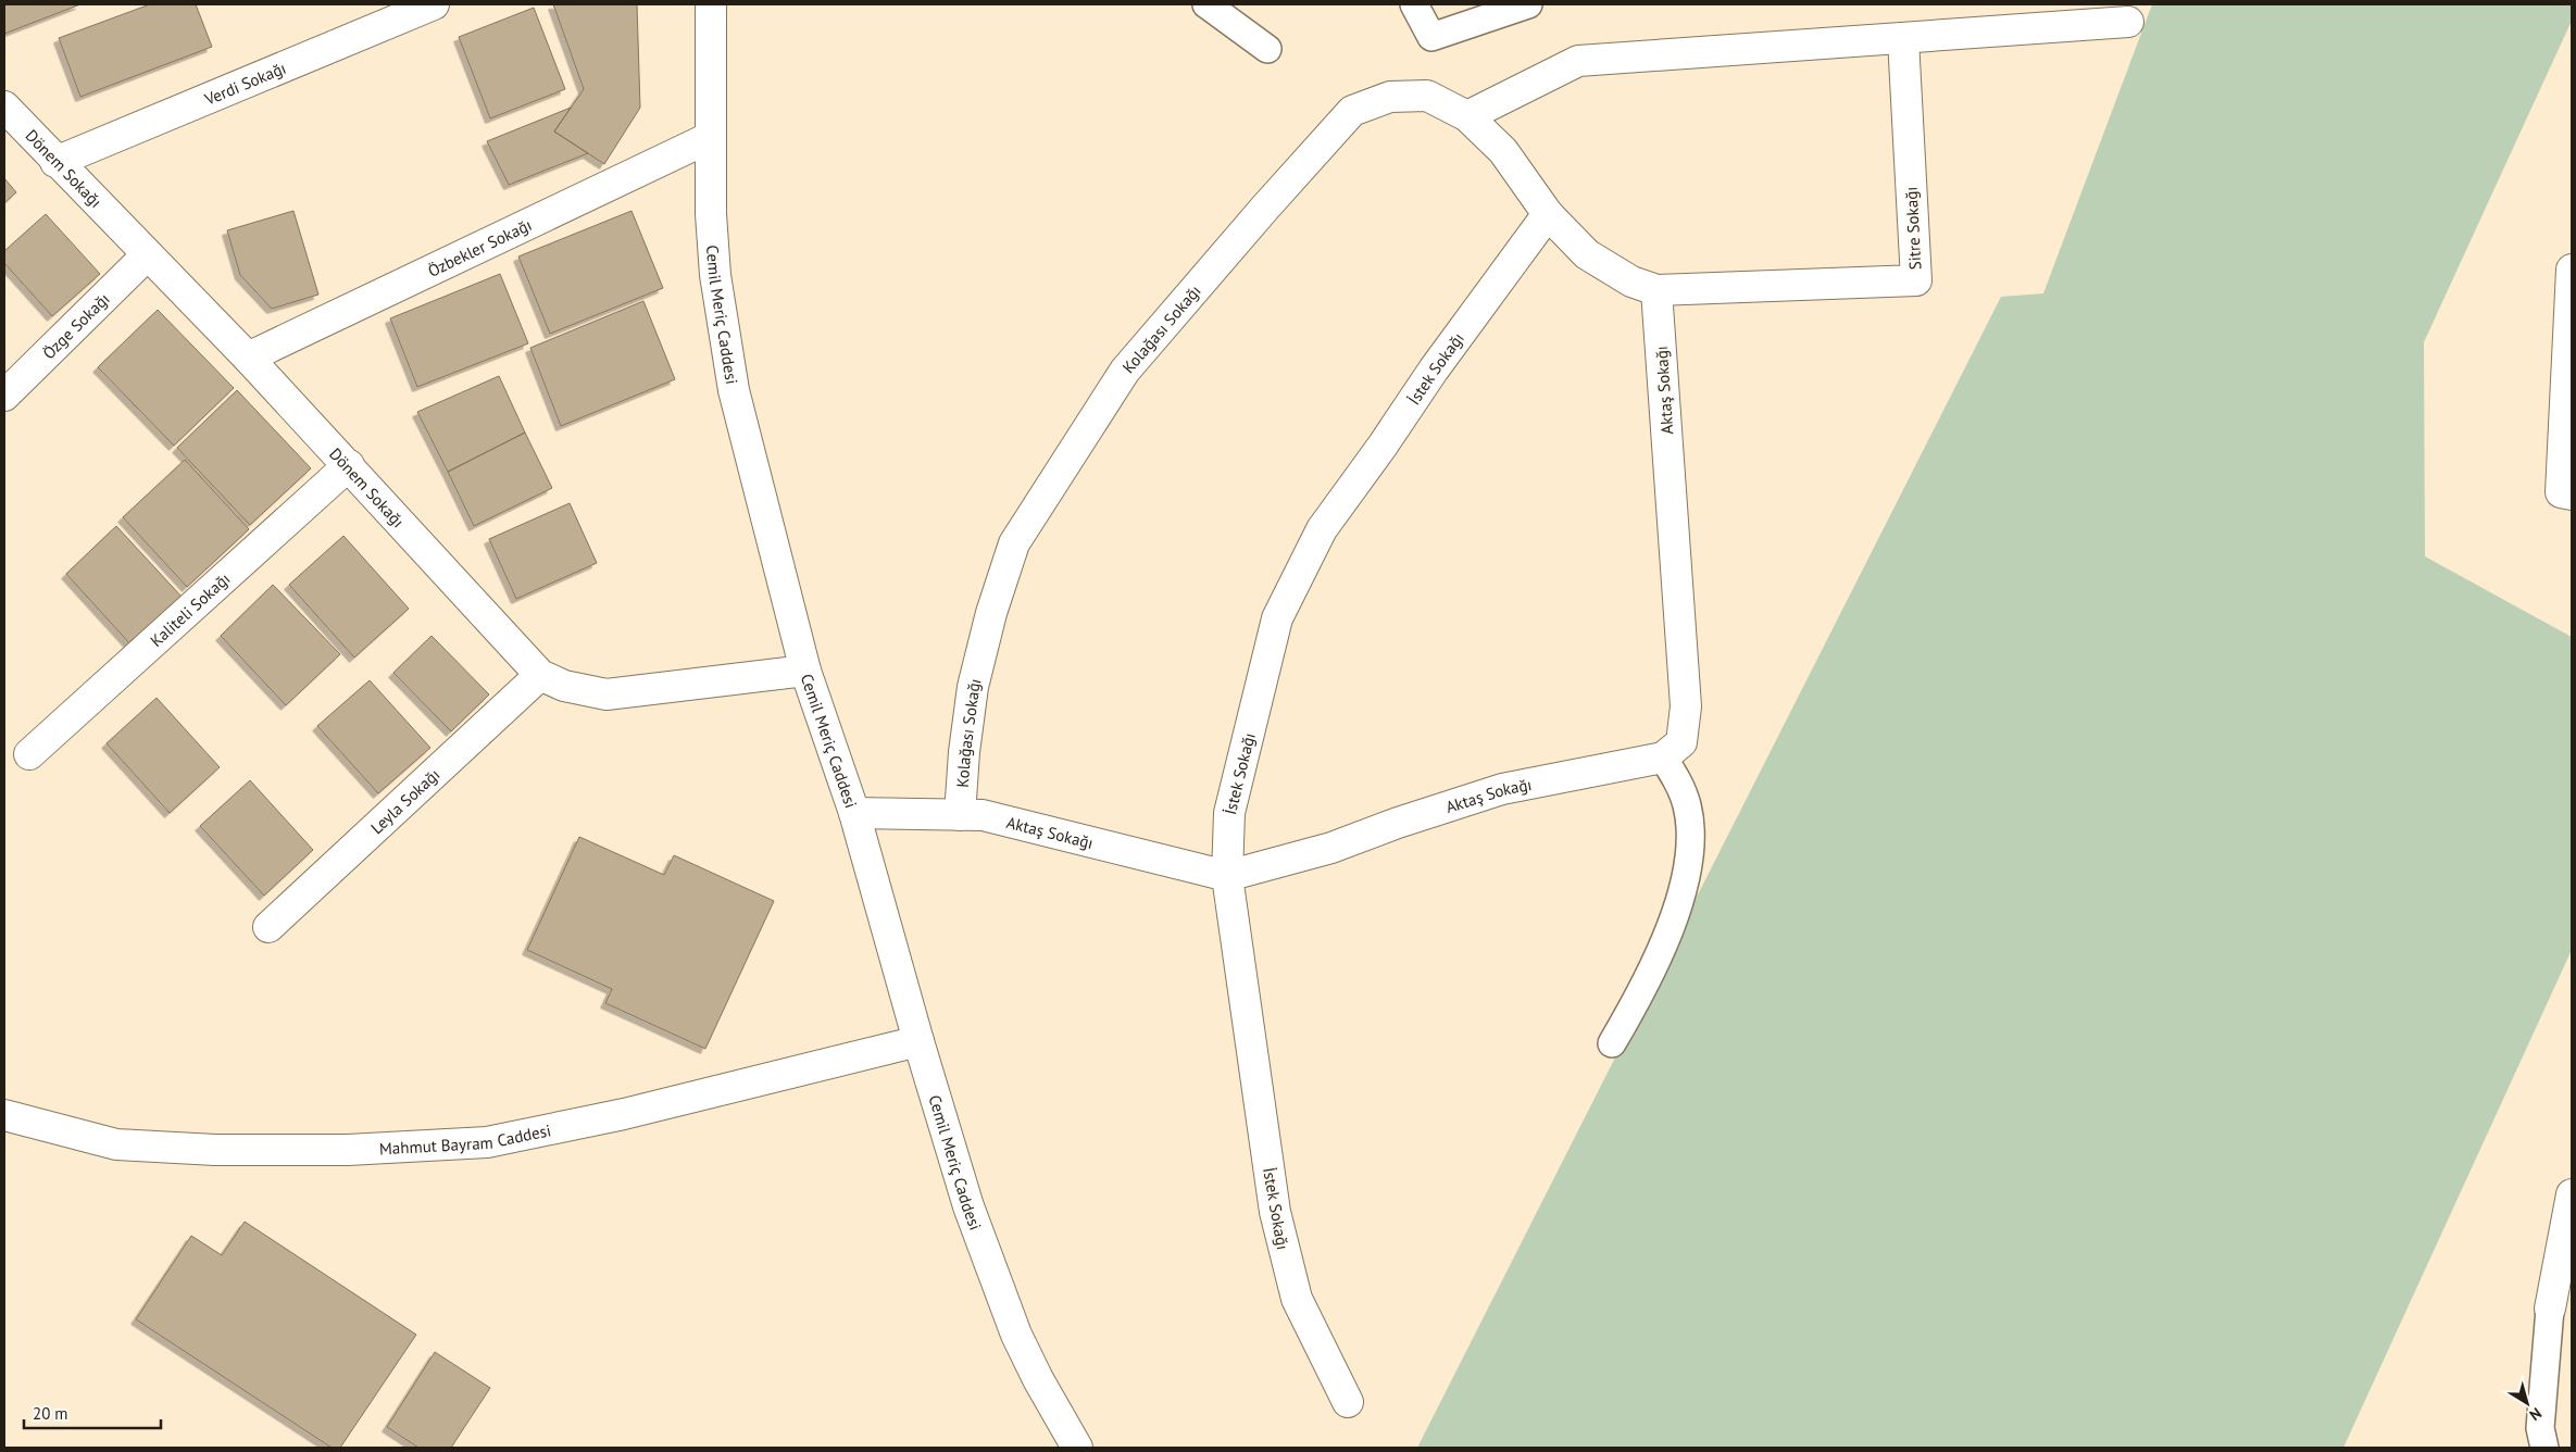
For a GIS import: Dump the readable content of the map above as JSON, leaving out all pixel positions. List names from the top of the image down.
{
  "streets": {
    "street": [
      "Verdi Sokağı",
      "Dönem Sokağı",
      "Sitre Sokağı",
      "Özbekler Sokağı",
      "Cemil Meriç Caddesi",
      "Özge Sokağı",
      "Kolağası Sokağı",
      "İstek Sokağı",
      "Aktaş Sokağı",
      "Kaliteli Sokağı",
      "Leyla Sokağı",
      "Mahmut Bayram Caddesi"
    ]
  },
  "crossings": [
    ["Verdi Sokağı", "Dönem Sokağı"],
    ["Dönem Sokağı", "Özbekler Sokağı"],
    ["Dönem Sokağı", "Cemil Meriç Caddesi"],
    ["Dönem Sokağı", "Özge Sokağı"],
    ["Dönem Sokağı", "Kaliteli Sokağı"],
    ["Dönem Sokağı", "Leyla Sokağı"],
    ["Sitre Sokağı", "Kolağası Sokağı"],
    ["Sitre Sokağı", "İstek Sokağı"],
    ["Sitre Sokağı", "Aktaş Sokağı"],
    ["Özbekler Sokağı", "Cemil Meriç Caddesi"],
    ["Cemil Meriç Caddesi", "Aktaş Sokağı"],
    ["Cemil Meriç Caddesi", "Mahmut Bayram Caddesi"],
    ["Kolağası Sokağı", "İstek Sokağı"],
    ["Kolağası Sokağı", "Aktaş Sokağı"],
    ["İstek Sokağı", "Aktaş Sokağı"]
  ],
  "scale_bar": "20 m",
  "north": "bottom right"
}
